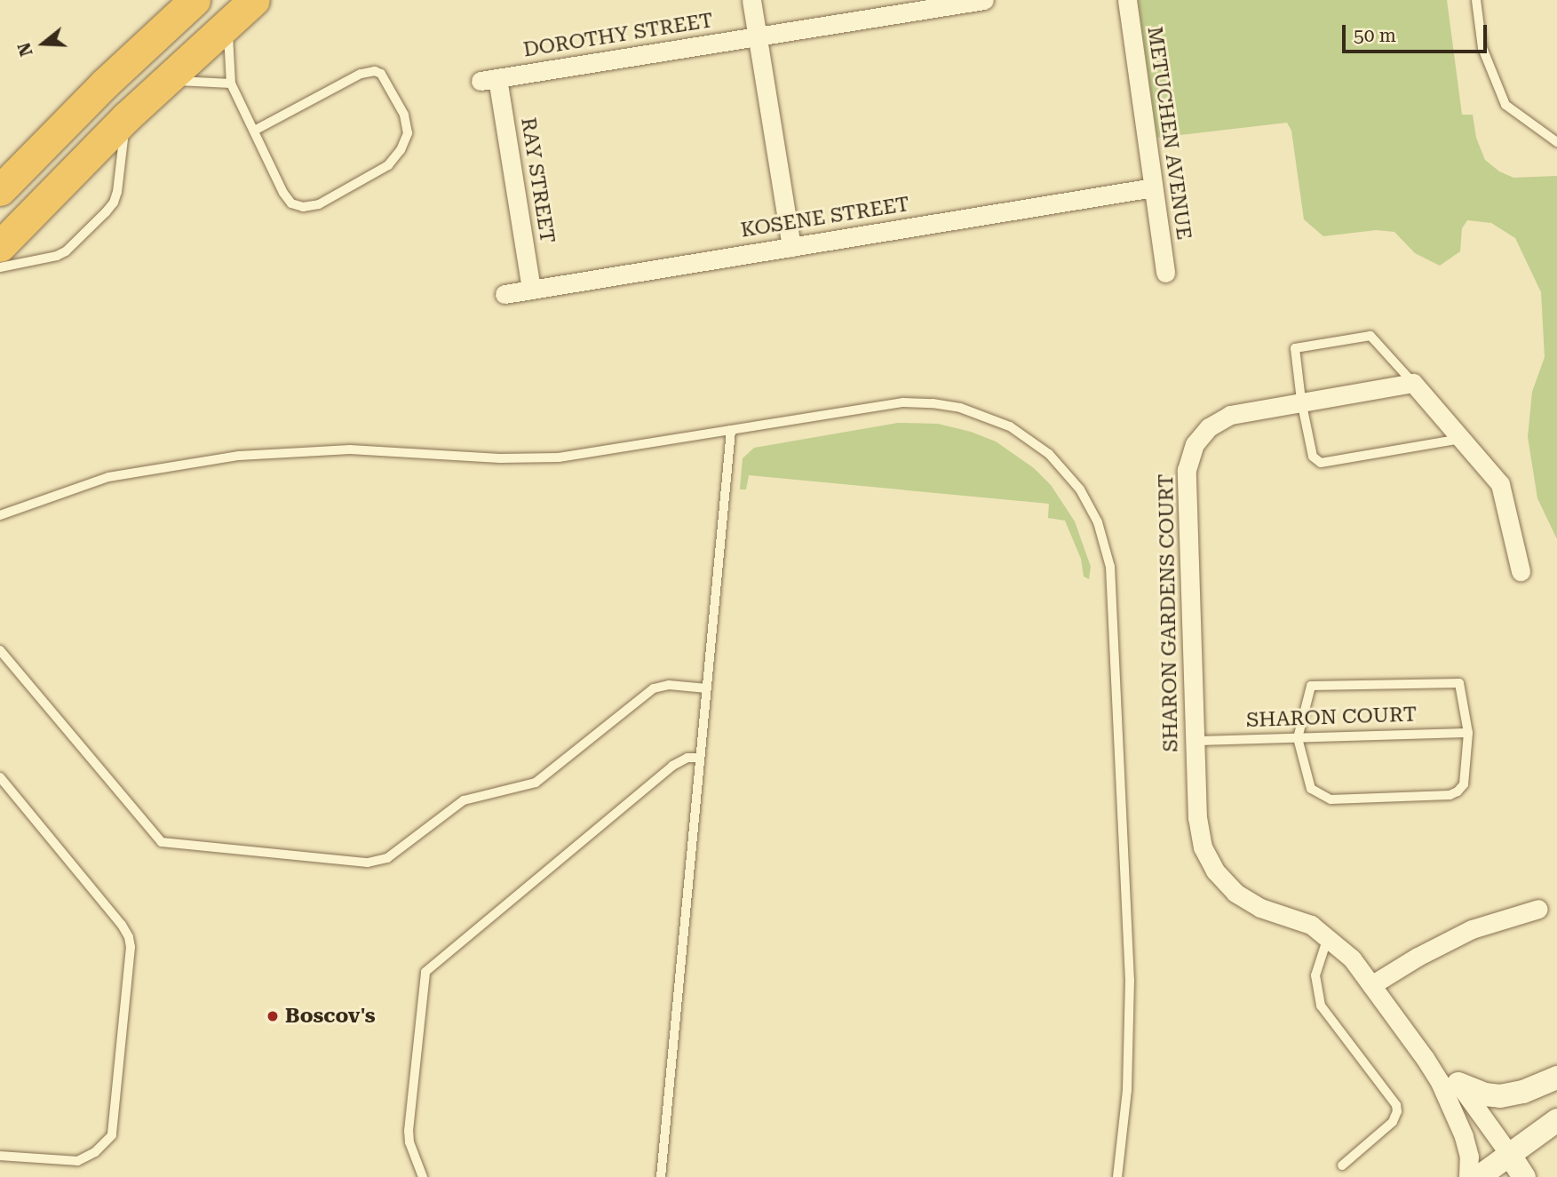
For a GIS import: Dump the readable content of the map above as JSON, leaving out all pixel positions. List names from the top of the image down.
{
  "streets": {
    "street": [
      "DOROTHY STREET",
      "METUCHEN AVENUE",
      "RAY STREET",
      "KOSENE STREET",
      "SHARON GARDENS COURT"
    ],
    "lane": ["SHARON COURT"]
  },
  "crossings": [
    ["DOROTHY STREET", "RAY STREET"],
    ["METUCHEN AVENUE", "KOSENE STREET"],
    ["RAY STREET", "KOSENE STREET"],
    ["SHARON GARDENS COURT", "SHARON COURT"]
  ],
  "places": ["Boscov's"],
  "scale_bar": "50 m",
  "north": "left"
}
